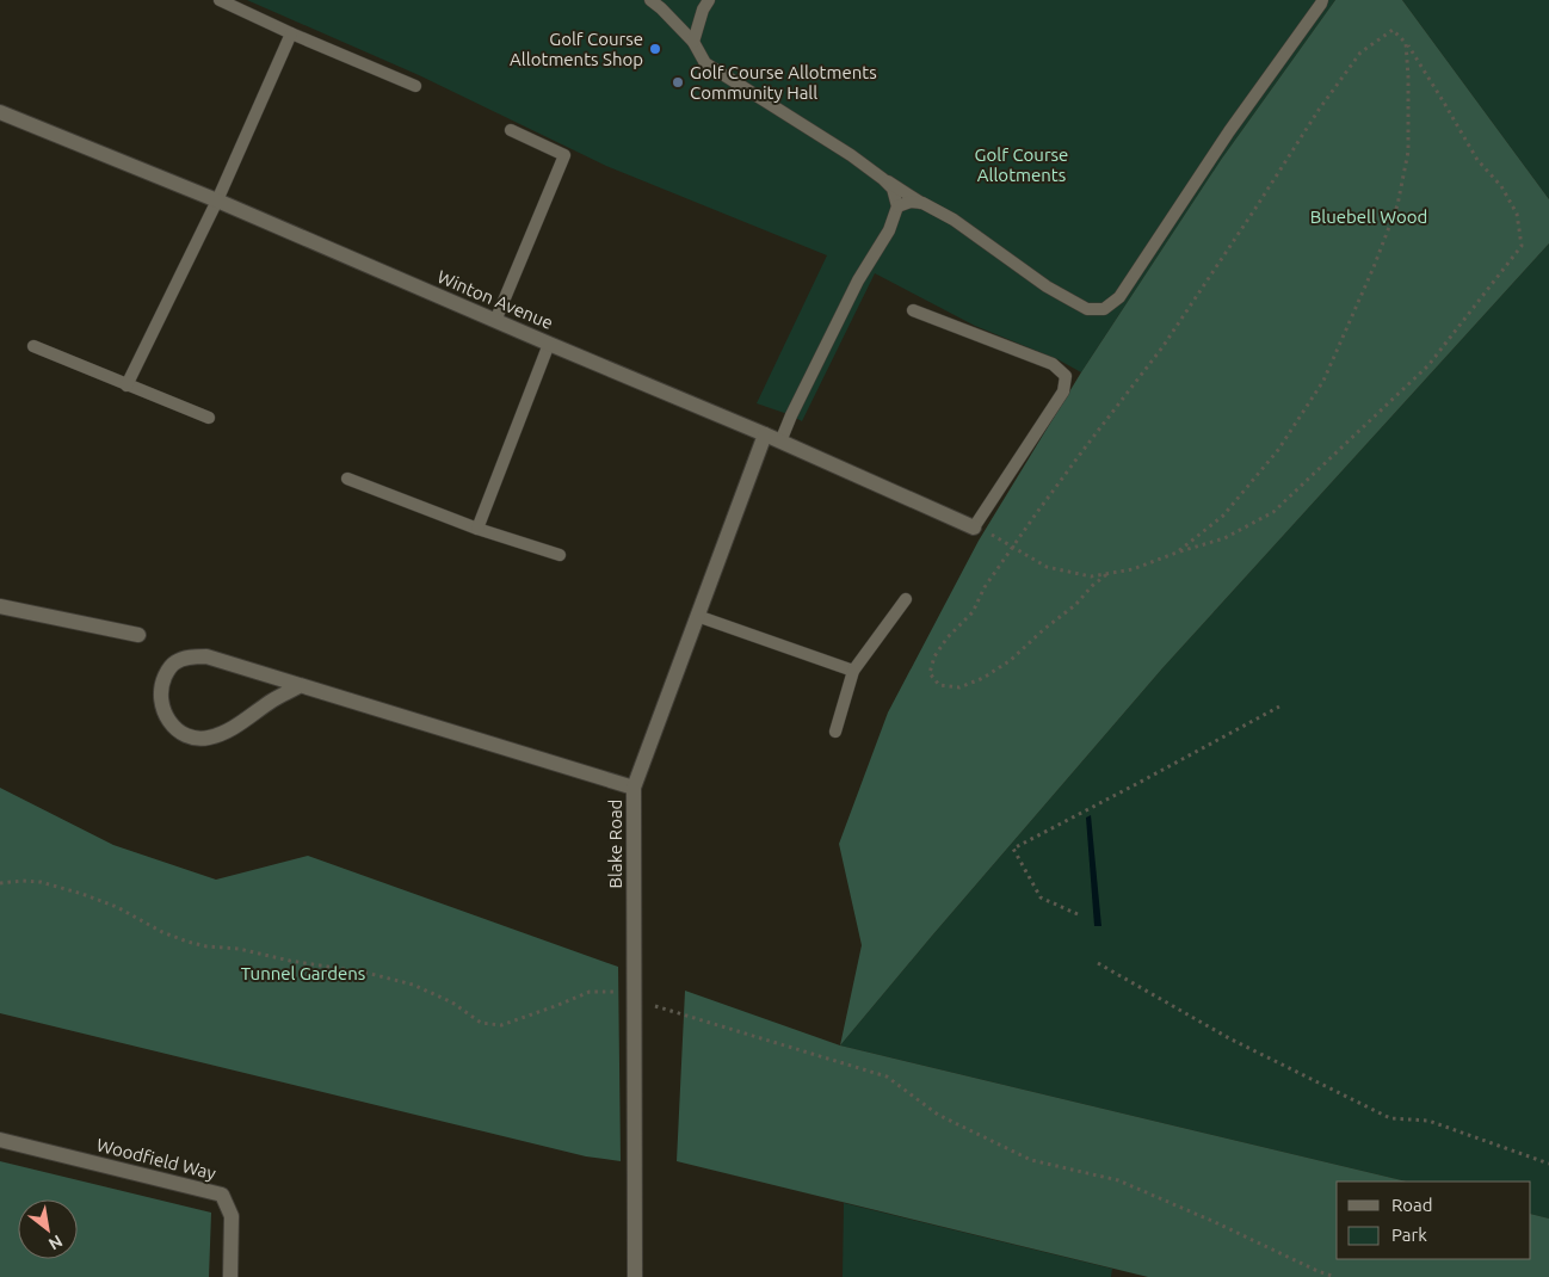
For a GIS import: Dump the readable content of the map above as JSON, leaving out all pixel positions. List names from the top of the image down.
{
  "streets": {
    "street": ["Winton Avenue", "Blake Road", "Woodfield Way"]
  },
  "crossings": [
    ["Winton Avenue", "Blake Road"]
  ],
  "parks": ["Golf Course Allotments", "Bluebell Wood", "Tunnel Gardens"],
  "places": ["Golf Course Allotments Shop", "Golf Course Allotments Community Hall"],
  "legend": ["Road", "Park"],
  "north": "bottom right"
}
